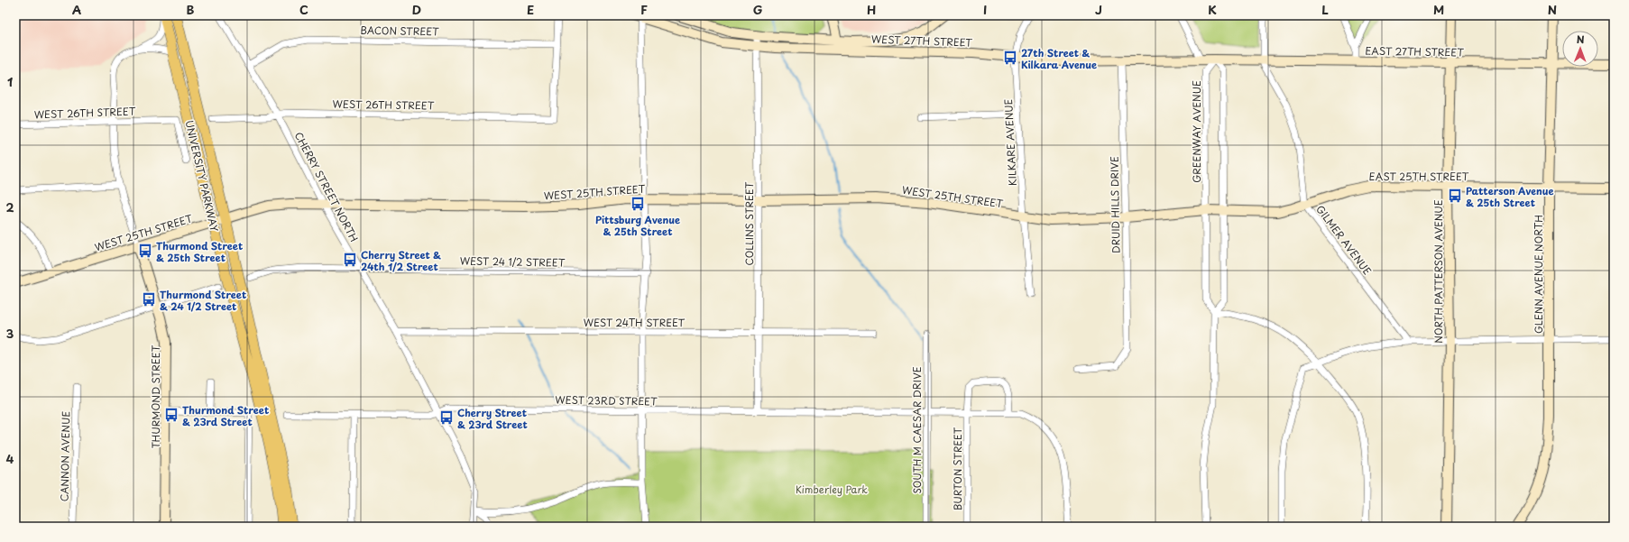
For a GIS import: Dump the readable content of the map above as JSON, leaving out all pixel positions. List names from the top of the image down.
{
  "streets": {
    "main road": ["UNIVERSITY PARKWAY"],
    "street": [
      "BACON STREET",
      "WEST 27TH STREET",
      "EAST 27TH STREET",
      "WEST 26TH STREET",
      "GREENWAY AVENUE",
      "KILKARE AVENUE",
      "EAST 25TH STREET",
      "CHERRY STREET NORTH",
      "WEST 25TH STREET",
      "DRUID HILLS DRIVE",
      "COLLINS STREET",
      "GILMER AVENUE",
      "WEST 24 1/2 STREET",
      "NORTH PATTERSON AVENUE",
      "GLENN AVENUE NORTH",
      "WEST 24TH STREET",
      "THURMOND STREET",
      "WEST 23RD STREET",
      "SOUTH M CAESAR DRIVE",
      "CANNON AVENUE",
      "BURTON STREET"
    ]
  },
  "crossings": [
    ["BACON STREET", "WEST 26TH STREET"],
    ["BACON STREET", "CHERRY STREET NORTH"],
    ["WEST 27TH STREET", "EAST 27TH STREET"],
    ["WEST 27TH STREET", "GREENWAY AVENUE"],
    ["WEST 27TH STREET", "KILKARE AVENUE"],
    ["WEST 27TH STREET", "DRUID HILLS DRIVE"],
    ["WEST 27TH STREET", "COLLINS STREET"],
    ["EAST 27TH STREET", "GREENWAY AVENUE"],
    ["EAST 27TH STREET", "GILMER AVENUE"],
    ["EAST 27TH STREET", "NORTH PATTERSON AVENUE"],
    ["EAST 27TH STREET", "GLENN AVENUE NORTH"],
    ["WEST 26TH STREET", "CHERRY STREET NORTH"],
    ["WEST 26TH STREET", "THURMOND STREET"],
    ["GREENWAY AVENUE", "EAST 25TH STREET"],
    ["GREENWAY AVENUE", "WEST 25TH STREET"],
    ["KILKARE AVENUE", "WEST 25TH STREET"],
    ["UNIVERSITY PARKWAY", "WEST 25TH STREET"],
    ["UNIVERSITY PARKWAY", "THURMOND STREET"],
    ["EAST 25TH STREET", "WEST 25TH STREET"],
    ["EAST 25TH STREET", "GILMER AVENUE"],
    ["EAST 25TH STREET", "NORTH PATTERSON AVENUE"],
    ["EAST 25TH STREET", "GLENN AVENUE NORTH"],
    ["CHERRY STREET NORTH", "WEST 25TH STREET"],
    ["CHERRY STREET NORTH", "WEST 24 1/2 STREET"],
    ["CHERRY STREET NORTH", "WEST 24TH STREET"],
    ["CHERRY STREET NORTH", "WEST 23RD STREET"],
    ["WEST 25TH STREET", "DRUID HILLS DRIVE"],
    ["WEST 25TH STREET", "COLLINS STREET"],
    ["WEST 25TH STREET", "THURMOND STREET"],
    ["COLLINS STREET", "WEST 24TH STREET"],
    ["COLLINS STREET", "WEST 23RD STREET"],
    ["WEST 23RD STREET", "SOUTH M CAESAR DRIVE"],
    ["WEST 23RD STREET", "BURTON STREET"]
  ],
  "parks": ["Kimberley Park"],
  "places": {
    "bus stop": [
      "27th Street & Kilkara Avenue",
      "Patterson Avenue & 25th Street",
      "Pittsburg Avenue & 25th Street",
      "Thurmond Street & 25th Street",
      "Cherry Street & 24th 1/2 Street",
      "Thurmond Street & 24 1/2 Street",
      "Thurmond Street & 23rd Street",
      "Cherry Street & 23rd Street"
    ]
  },
  "north": "top",
  "grid": {
    "columns": [
      "A",
      "B",
      "C",
      "D",
      "E",
      "F",
      "G",
      "H",
      "I",
      "J",
      "K",
      "L",
      "M",
      "N"
    ],
    "rows": [
      "1",
      "2",
      "3",
      "4"
    ]
  }
}
